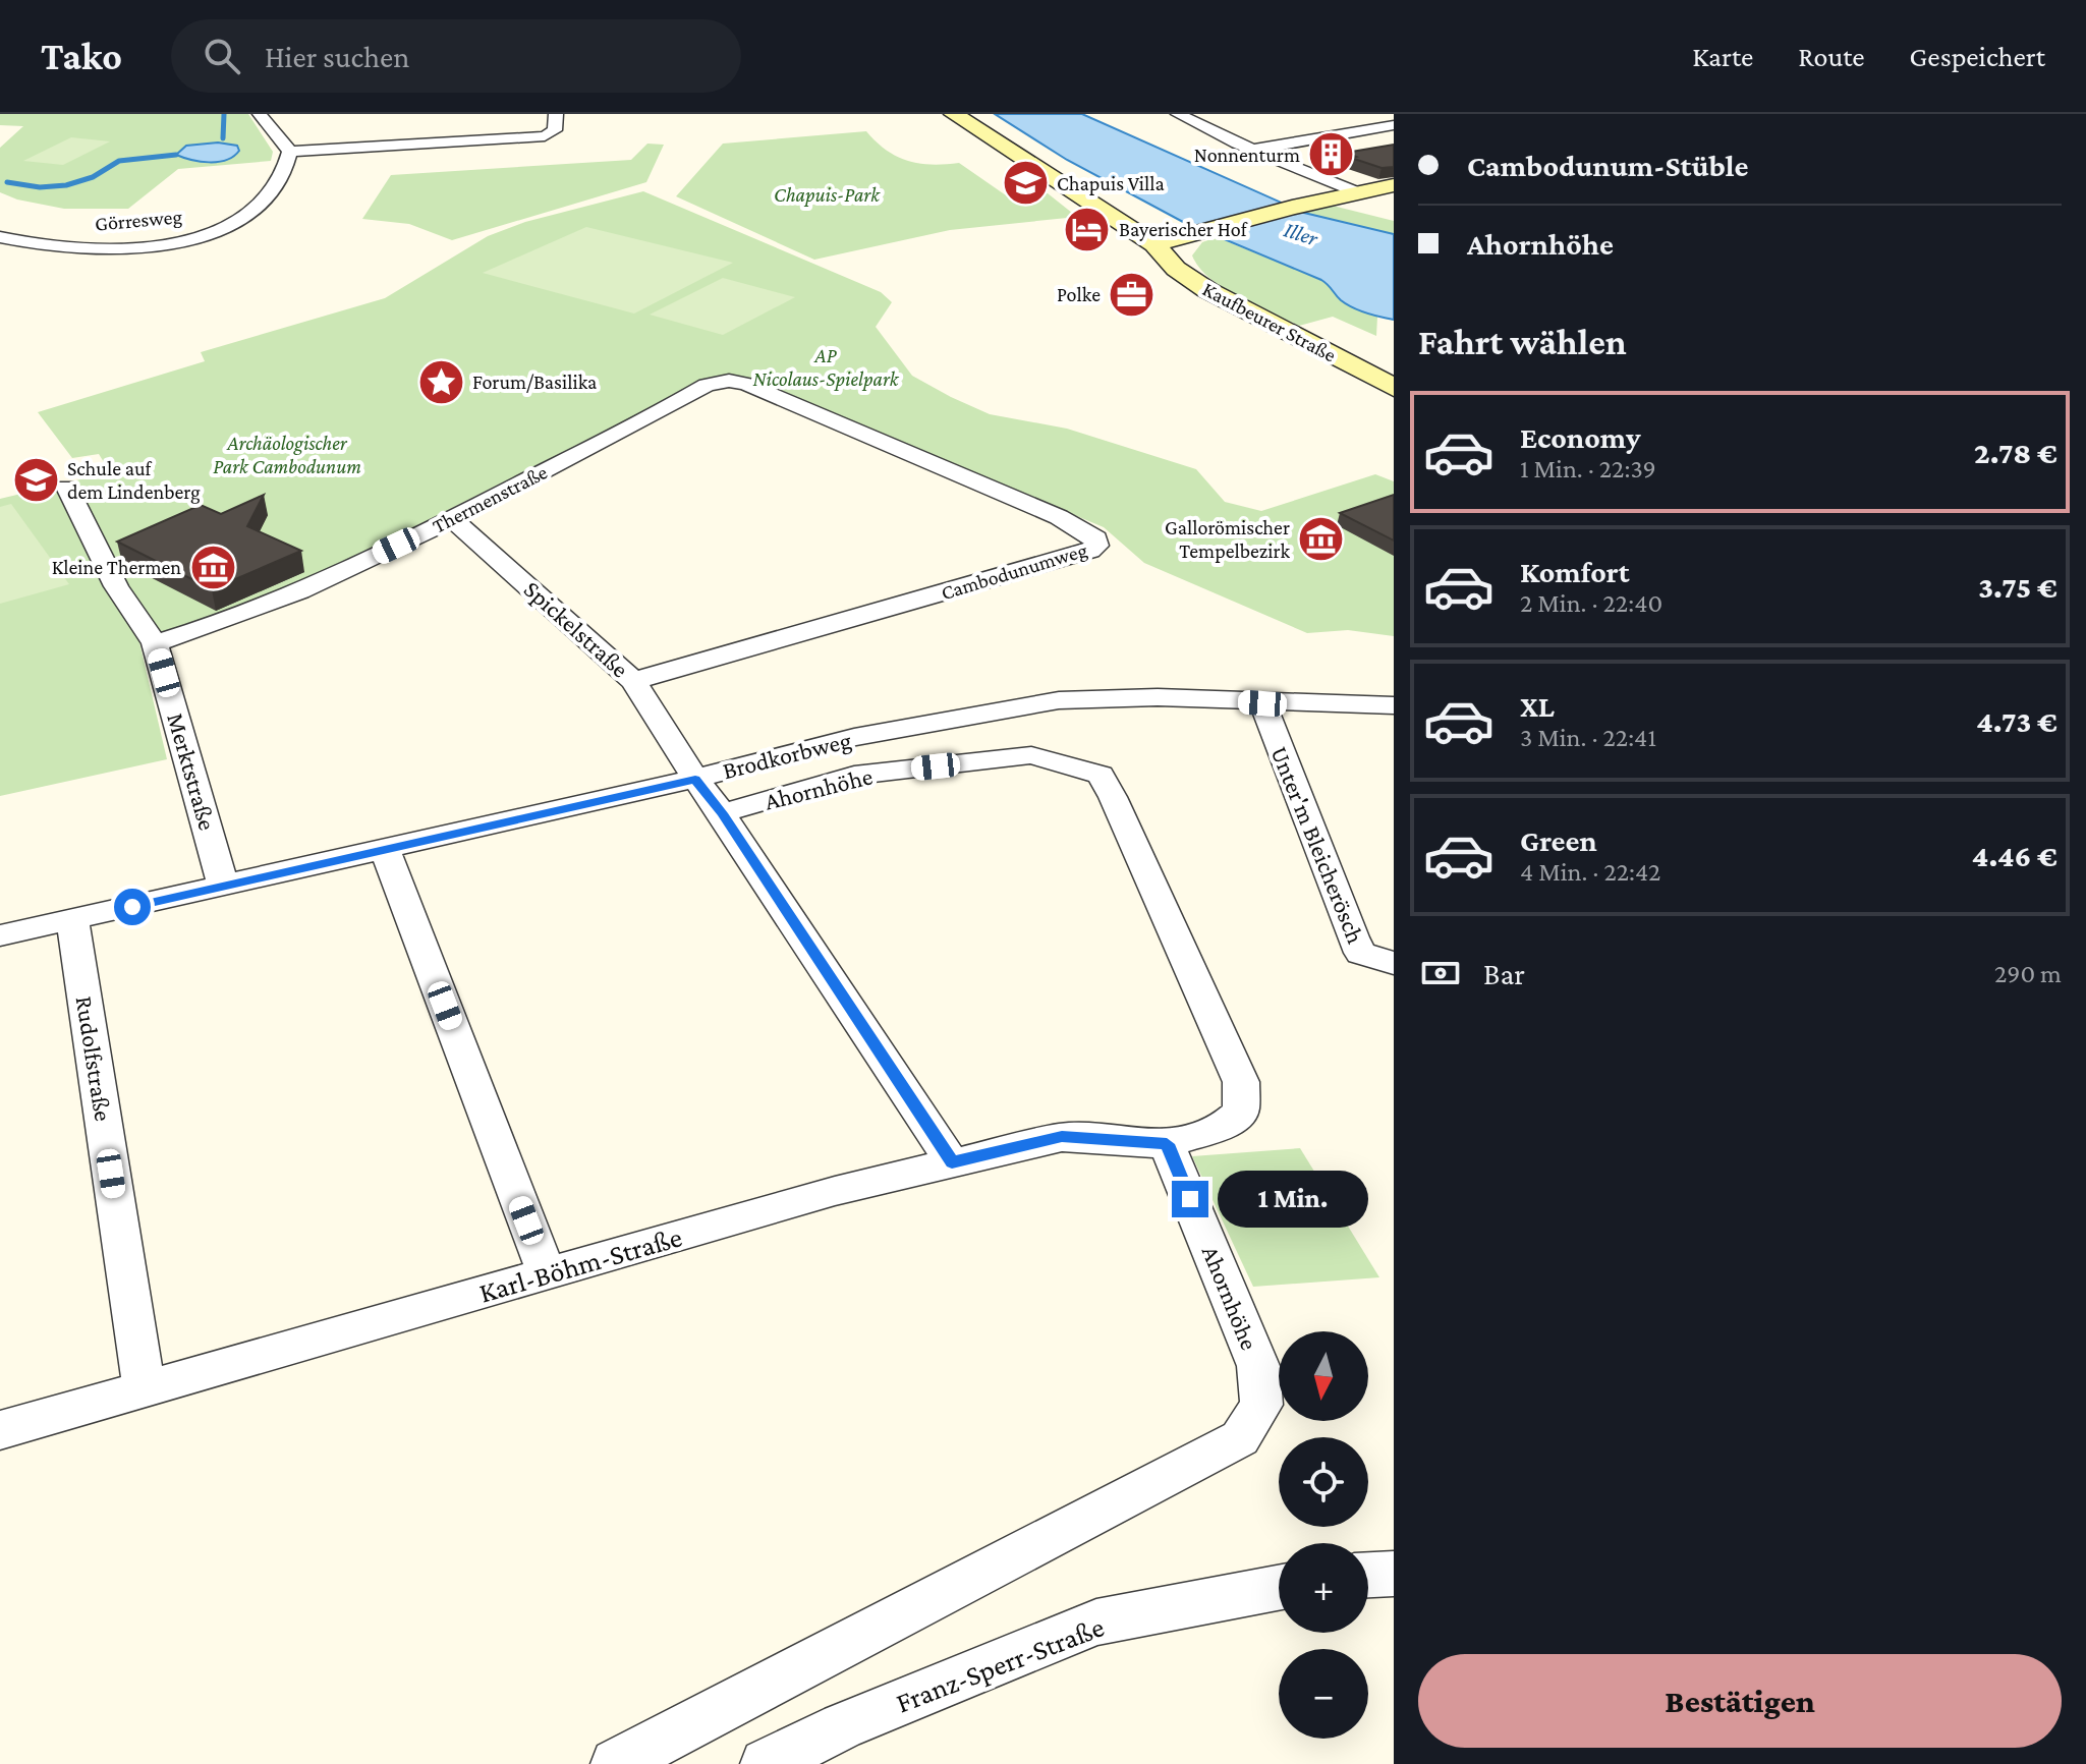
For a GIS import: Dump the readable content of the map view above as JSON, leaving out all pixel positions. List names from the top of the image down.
{
  "streets": {
    "street": [
      "Görresweg",
      "Kaufbeurer Straße",
      "Thermenstraße",
      "Cambodunumweg",
      "Spickelstraße",
      "Brodkorbweg",
      "Merktstraße",
      "Ahornhöhe",
      "Unter'm Bleicherösch",
      "Rudolfstraße",
      "Karl-Böhm-Straße",
      "Franz-Sperr-Straße"
    ]
  },
  "crossings": [
    ["Thermenstraße", "Cambodunumweg"],
    ["Thermenstraße", "Spickelstraße"],
    ["Thermenstraße", "Merktstraße"],
    ["Cambodunumweg", "Spickelstraße"],
    ["Spickelstraße", "Brodkorbweg"],
    ["Spickelstraße", "Ahornhöhe"],
    ["Spickelstraße", "Karl-Böhm-Straße"],
    ["Brodkorbweg", "Merktstraße"],
    ["Brodkorbweg", "Unter'm Bleicherösch"],
    ["Brodkorbweg", "Rudolfstraße"],
    ["Ahornhöhe", "Karl-Böhm-Straße"],
    ["Rudolfstraße", "Karl-Böhm-Straße"]
  ],
  "water": ["Iller"],
  "parks": ["Chapuis-Park", "AP Nicolaus-Spielpark", "Archäologischer Park Cambodunum"],
  "places": {
    "building": ["Nonnenturm"],
    "school or university": ["Chapuis Villa", "Schule auf dem Lindenberg"],
    "hotel": ["Bayerischer Hof"],
    "office": ["Polke"],
    "place": ["Forum/Basilika"],
    "museum": ["Gallorömischer Tempelbezirk", "Kleine Thermen"]
  },
  "north": "bottom",
  "page": {
    "header": "Tako",
    "search": "Hier suchen",
    "nav": ["Karte", "Route", "Gespeichert"],
    "banner": ["Cambodunum-Stüble", "Ahornhöhe"],
    "heading": "Fahrt wählen",
    "list": [
      {
        "name": "Economy",
        "note": "1 Min. · 22:39",
        "value": "2.78 €"
      },
      {
        "name": "Komfort",
        "note": "2 Min. · 22:40",
        "value": "3.75 €"
      },
      {
        "name": "XL",
        "note": "3 Min. · 22:41",
        "value": "4.73 €"
      },
      {
        "name": "Green",
        "note": "4 Min. · 22:42",
        "value": "4.46 €"
      }
    ],
    "pay": ["Bar", "290 m"],
    "bubble": "1 Min.",
    "map_buttons": ["+", "−"],
    "buttons": "Bestätigen"
  }
}
